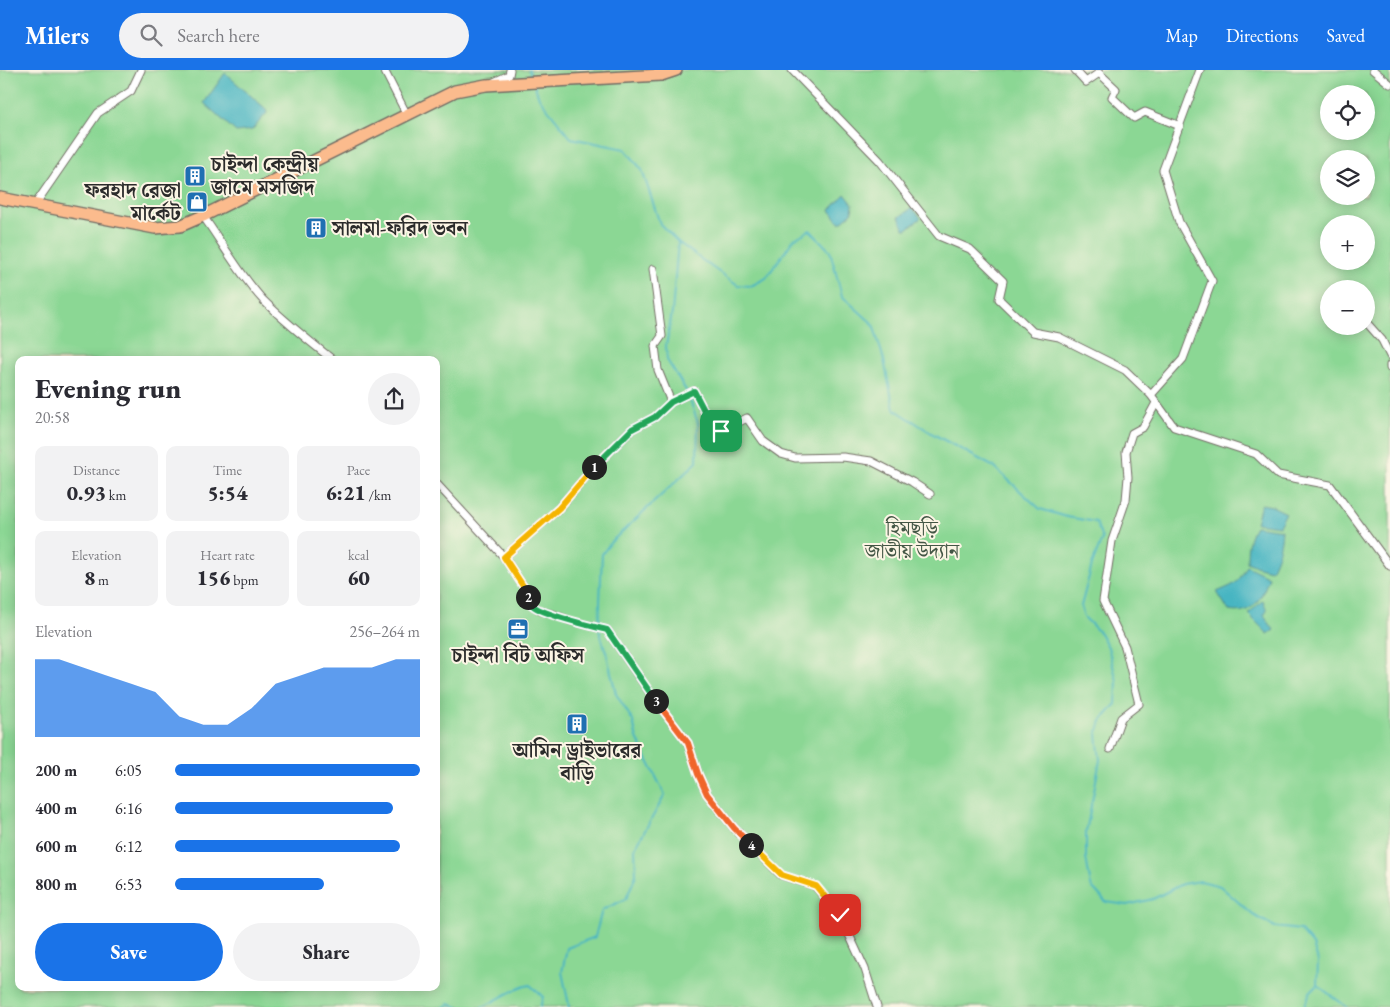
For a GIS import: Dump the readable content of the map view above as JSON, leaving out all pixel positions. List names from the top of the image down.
{
  "parks": ["হিমছড়ি জাতীয় উদ্যান"],
  "places": {
    "building": ["চাইন্দা কেন্দ্রীয় জামে মসজিদ", "সালমা-ফরিদ ভবন", "আমিন ড্রাইভারের বাড়ি"],
    "shop": ["ফরহাদ রেজা মার্কেট"],
    "office": ["চাইন্দা বিট অফিস"]
  },
  "page": {
    "header": "Milers",
    "search": "Search here",
    "nav": ["Map", "Directions", "Saved"],
    "map_buttons": ["+", "−"],
    "heading": ["Evening run", "20:58"],
    "stats": [
      ["Distance", "0.93 km"],
      ["Time", "5:54"],
      ["Pace", "6:21 /km"],
      ["Elevation", "8 m"],
      ["Heart rate", "156 bpm"],
      ["kcal", "60"]
    ],
    "pins": [
      "1",
      "2",
      "3",
      "4"
    ],
    "chart": ["Elevation", "256–264 m"],
    "list": [
      {
        "name": "200 m",
        "note": "6:05"
      },
      {
        "name": "400 m",
        "note": "6:16"
      },
      {
        "name": "600 m",
        "note": "6:12"
      },
      {
        "name": "800 m",
        "note": "6:53"
      }
    ],
    "buttons": ["Save", "Share"]
  }
}
